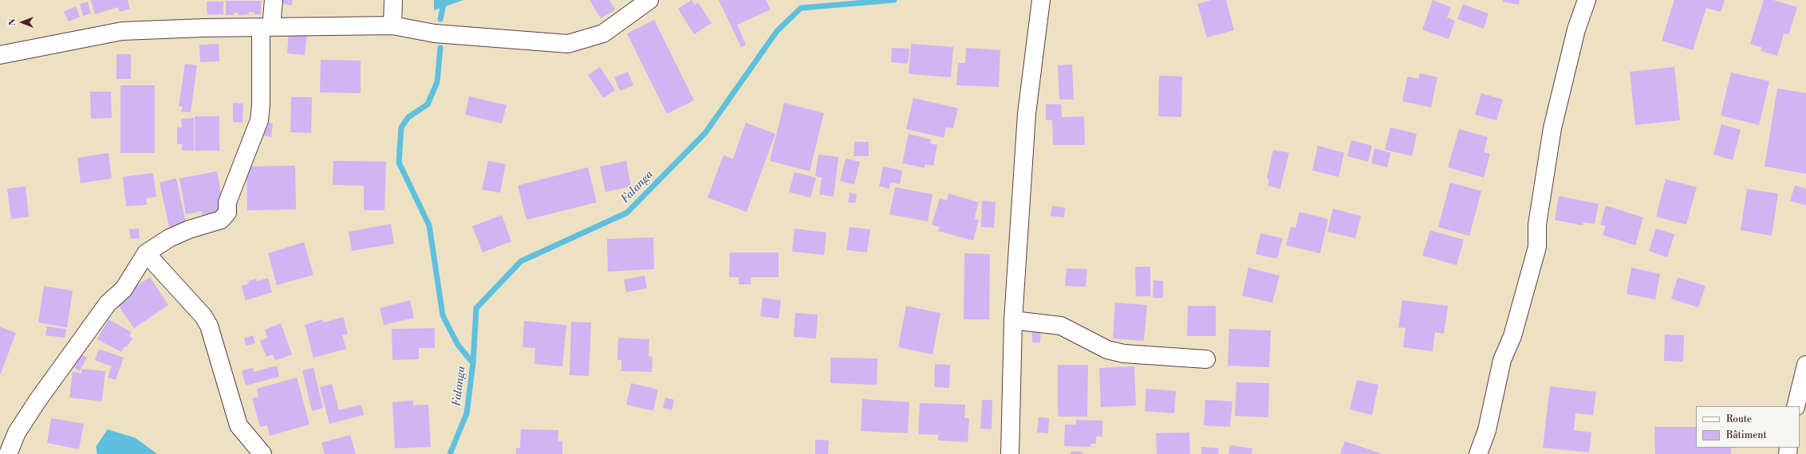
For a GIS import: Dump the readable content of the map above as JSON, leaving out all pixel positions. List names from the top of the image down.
{
  "water": ["Falanga"],
  "legend": ["Route", "Bâtiment"],
  "north": "left"
}
